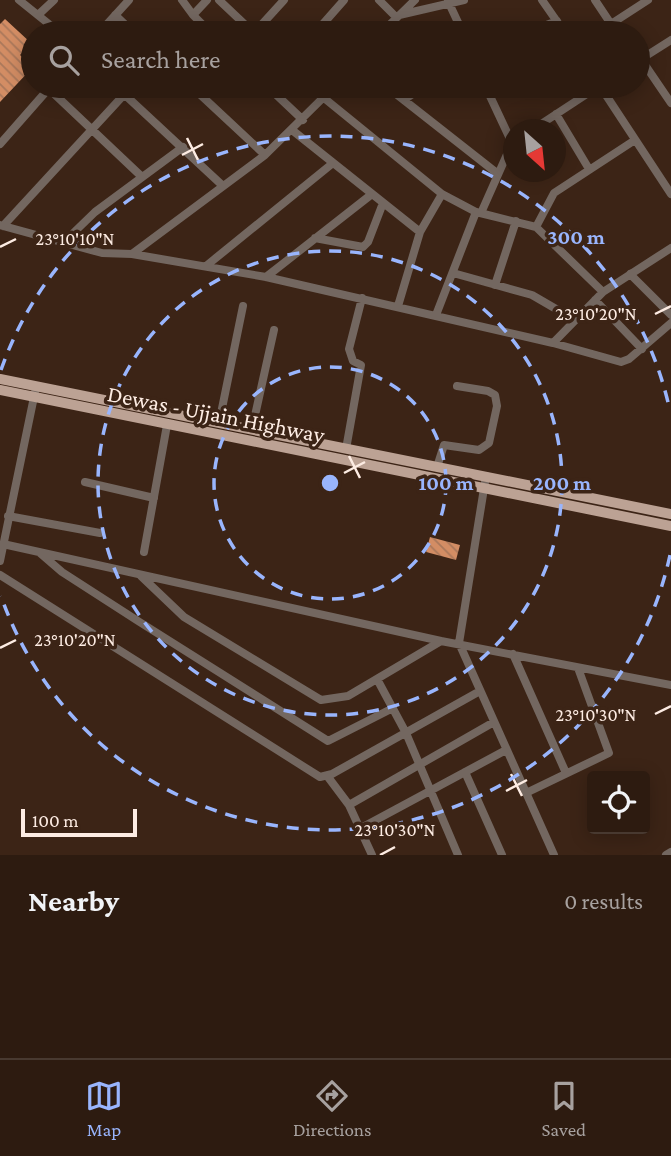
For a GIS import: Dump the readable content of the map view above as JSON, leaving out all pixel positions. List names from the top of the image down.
{
  "streets": {
    "main road": ["Dewas - Ujjain Highway"]
  },
  "scale_bar": "100 m",
  "north": "bottom right",
  "page": {
    "search": "Search here",
    "scale": "100 m",
    "heading": ["Nearby", "0 results"],
    "nav": ["Map", "Directions", "Saved"]
  },
  "coordinates": ["23°10'10\"N", "23°10'20\"N", "23°10'30\"N"],
  "rings": ["300 m", "100 m", "200 m"]
}
